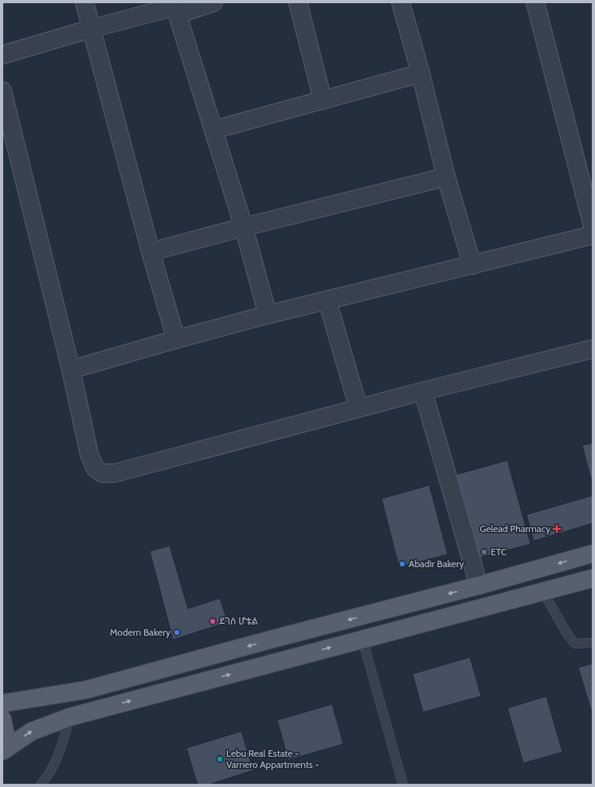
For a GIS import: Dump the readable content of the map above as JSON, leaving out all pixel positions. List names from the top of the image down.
{
  "places": {
    "health": ["Gelead Pharmacy"],
    "other": [
      "ETC",
      "Abadir Bakery",
      "ደገሰ ሆቴል",
      "Modern Bakery",
      "Lebu Real Estate - Varnero Appartments -"
    ]
  }
}
